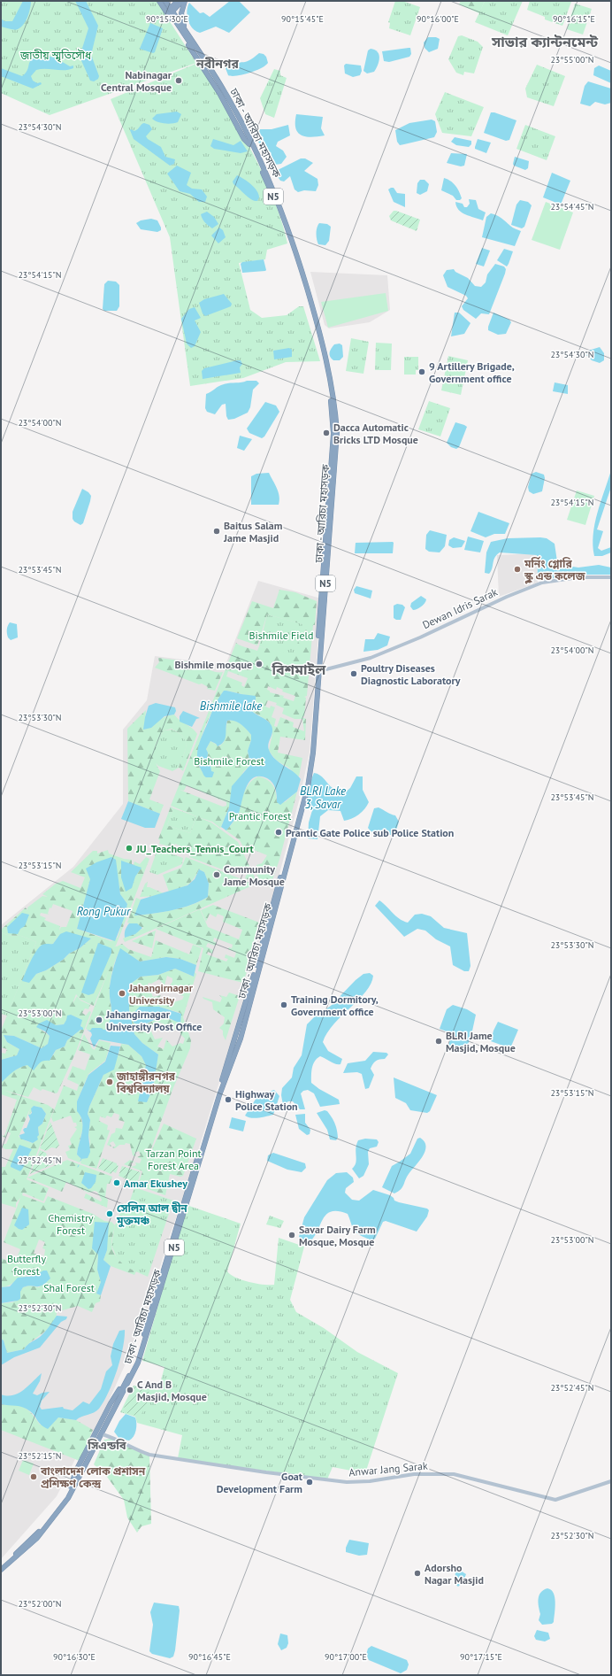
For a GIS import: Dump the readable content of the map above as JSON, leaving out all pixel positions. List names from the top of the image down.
{
  "streets": {
    "highway": ["ঢাকা - আরিচা মহাসড়ক", "N5"],
    "main road": ["Dewan Idris Sarak", "Anwar Jang Sarak"]
  },
  "crossings": [
    ["ঢাকা - আরিচা মহাসড়ক", "N5"],
    ["ঢাকা - আরিচা মহাসড়ক", "Dewan Idris Sarak"]
  ],
  "districts": [
    "সাভার ক্যান্টনমেন্ট",
    "নবীনগর",
    "বিশমাইল",
    "সিএন্ডবি"
  ],
  "water": ["Bishmile lake", "BLRI Lake 3, Savar", "Rong Pukur"],
  "parks": [
    "জাতীয় স্মৃতিসৌধ",
    "Bishmile Field",
    "Bishmile Forest",
    "Prantic Forest",
    "Tarzan Point Forest Area",
    "Chemistry Forest",
    "Butterfly forest",
    "Shal Forest"
  ],
  "places": [
    "Nabinagar Central Mosque",
    "9 Artillery Brigade, Government office",
    "Dacca Automatic Bricks LTD Mosque",
    "Baitus Salam Jame Masjid",
    "মর্নিং গ্লোরি স্কুল এন্ড কলেজ",
    "Bishmile mosque",
    "Poultry Diseases Diagnostic Laboratory",
    "Prantic Gate Police sub Police Station",
    "JU_Teachers_Tennis_Court",
    "Community Jame Mosque",
    "Jahangirnagar University",
    "Training Dormitory, Government office",
    "Jahangirnagar University Post Office",
    "BLRI Jame Masjid, Mosque",
    "জাহাঙ্গীরনগর বিশ্ববিদ্যালয়",
    "Highway Police Station",
    "Amar Ekushey",
    "সেলিম আল দ্বীন মুক্তমঞ্চ",
    "Savar Dairy Farm Mosque, Mosque",
    "C And B Masjid, Mosque",
    "বাংলাদেশ লোক প্রশাসন প্রশিক্ষণ কেন্দ্র",
    "Goat Development Farm",
    "Adorsho Nagar Masjid"
  ],
  "coordinates": [
    "90°15'30\"E",
    "90°15'45\"E",
    "90°16'00\"E",
    "90°16'15\"E",
    "23°55'00\"N",
    "23°54'30\"N",
    "23°54'45\"N",
    "23°54'15\"N",
    "23°54'00\"N",
    "23°53'45\"N",
    "23°53'30\"N",
    "23°53'15\"N",
    "23°53'00\"N",
    "23°52'45\"N",
    "23°52'30\"N",
    "23°52'15\"N",
    "23°52'00\"N",
    "90°16'30\"E",
    "90°16'45\"E",
    "90°17'00\"E",
    "90°17'15\"E"
  ]
}
